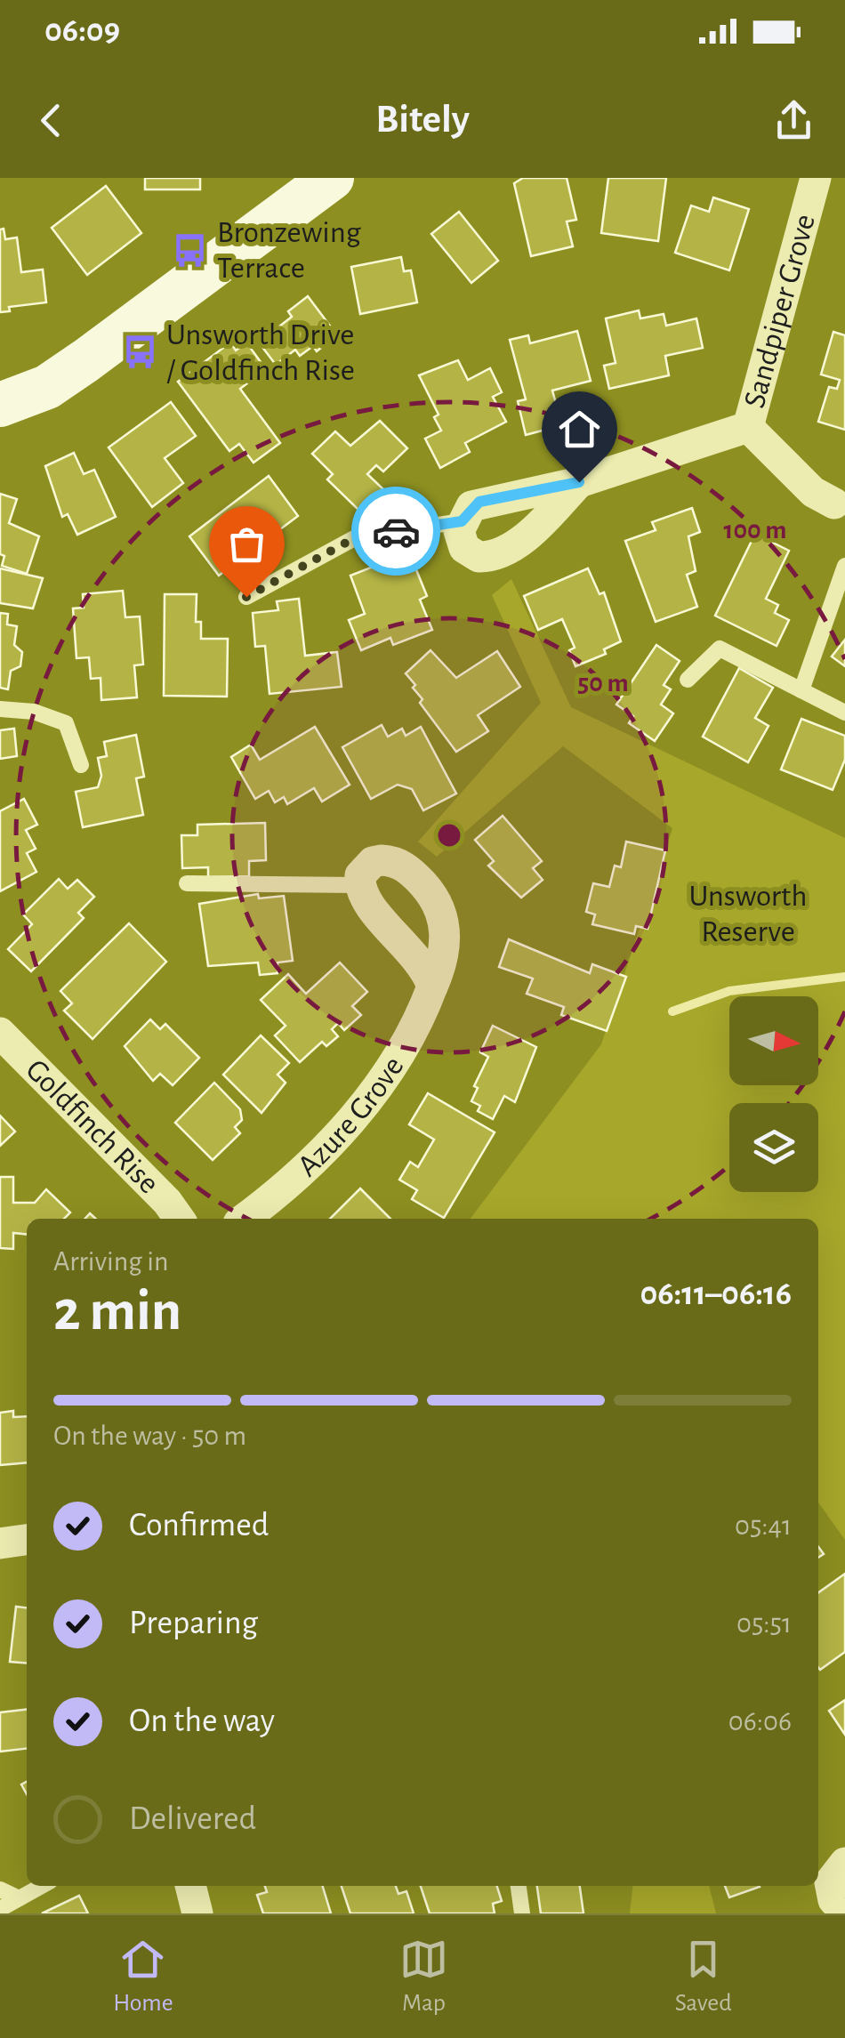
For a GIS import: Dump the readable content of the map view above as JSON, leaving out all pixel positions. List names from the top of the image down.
{
  "streets": {
    "street": ["Sandpiper Grove", "Azure Grove", "Goldfinch Rise"]
  },
  "parks": ["Unsworth Reserve"],
  "places": {
    "bus stop": ["Bronzewing Terrace", "Unsworth Drive / Goldfinch Rise"]
  },
  "north": "right",
  "page": {
    "status": "06:09",
    "header": "Bitely",
    "heading": ["2 min", "Arriving in", "06:11–06:16"],
    "bar": "On the way · 50 m",
    "list": [
      ["Confirmed", "05:41"],
      ["Preparing", "05:51"],
      ["On the way", "06:06"],
      "Delivered"
    ],
    "tabs": ["Home", "Map", "Saved"]
  },
  "rings": ["100 m", "50 m"]
}
